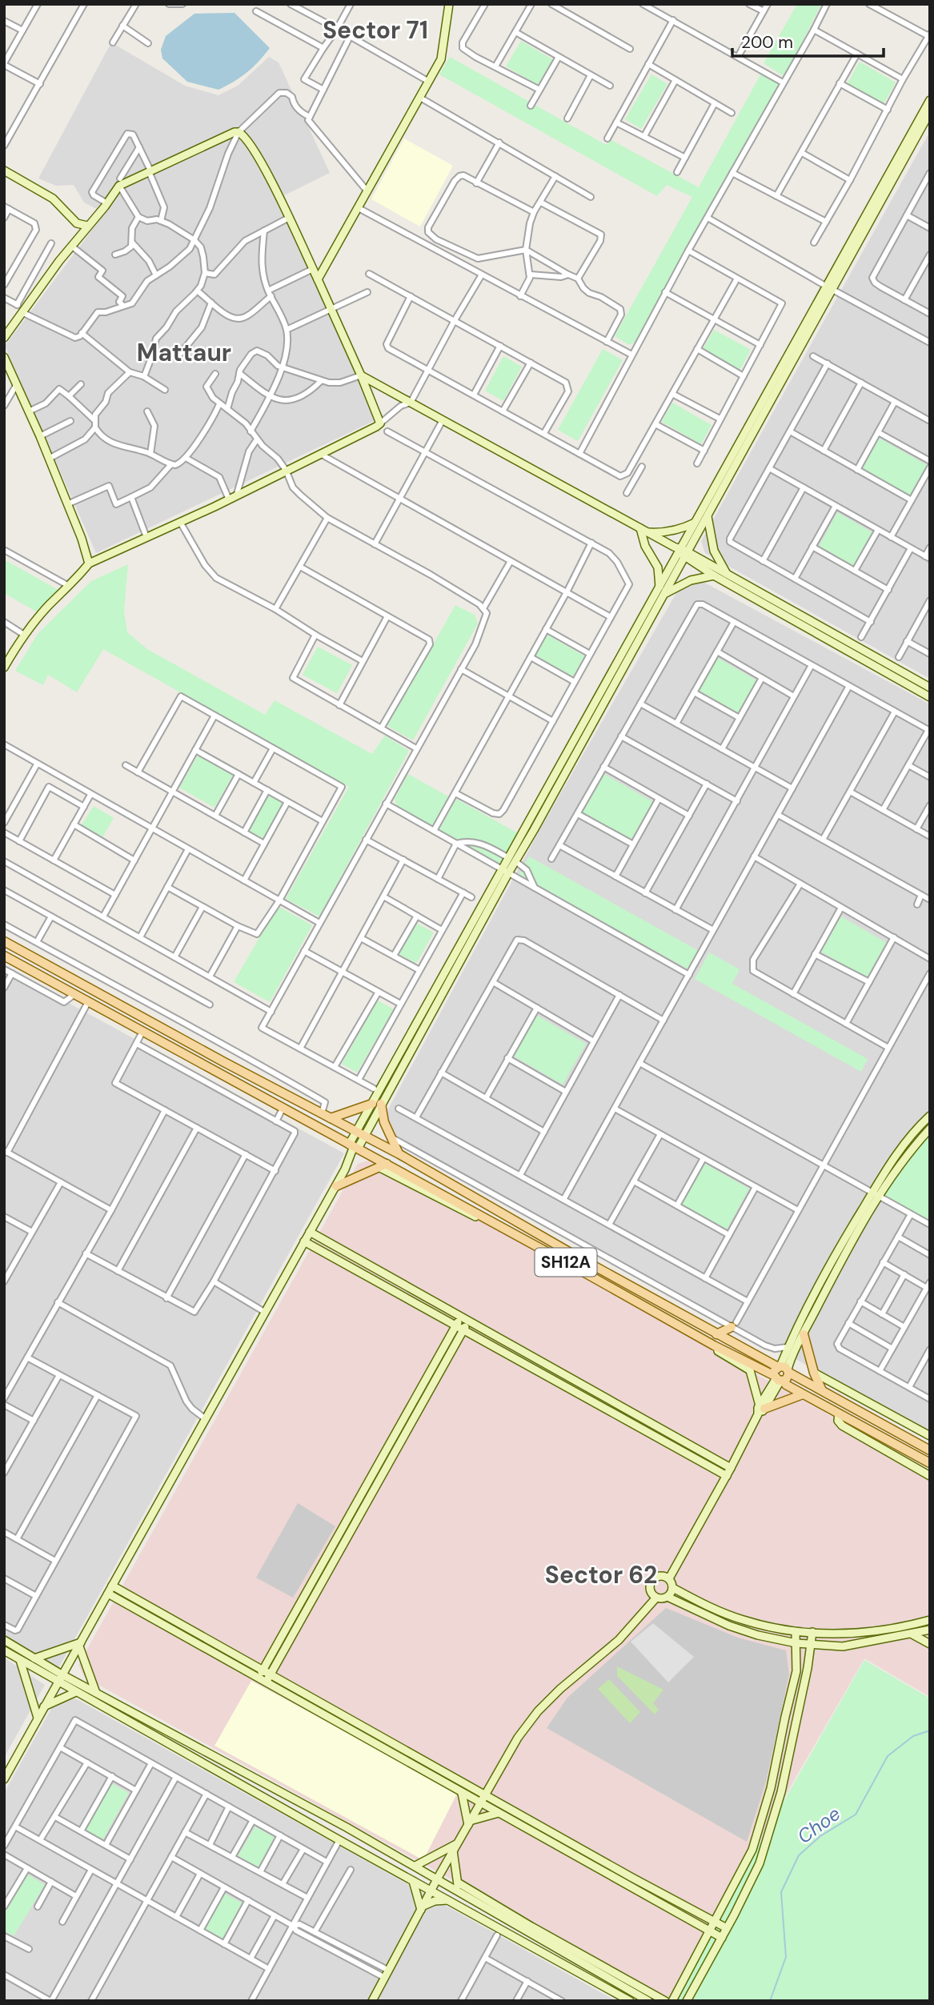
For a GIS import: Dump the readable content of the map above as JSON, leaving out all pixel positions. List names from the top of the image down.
{
  "streets": {
    "main road": ["SH12A"]
  },
  "districts": ["Sector 71", "Mattaur", "Sector 62"],
  "water": ["Choe"],
  "scale_bar": "200 m"
}
